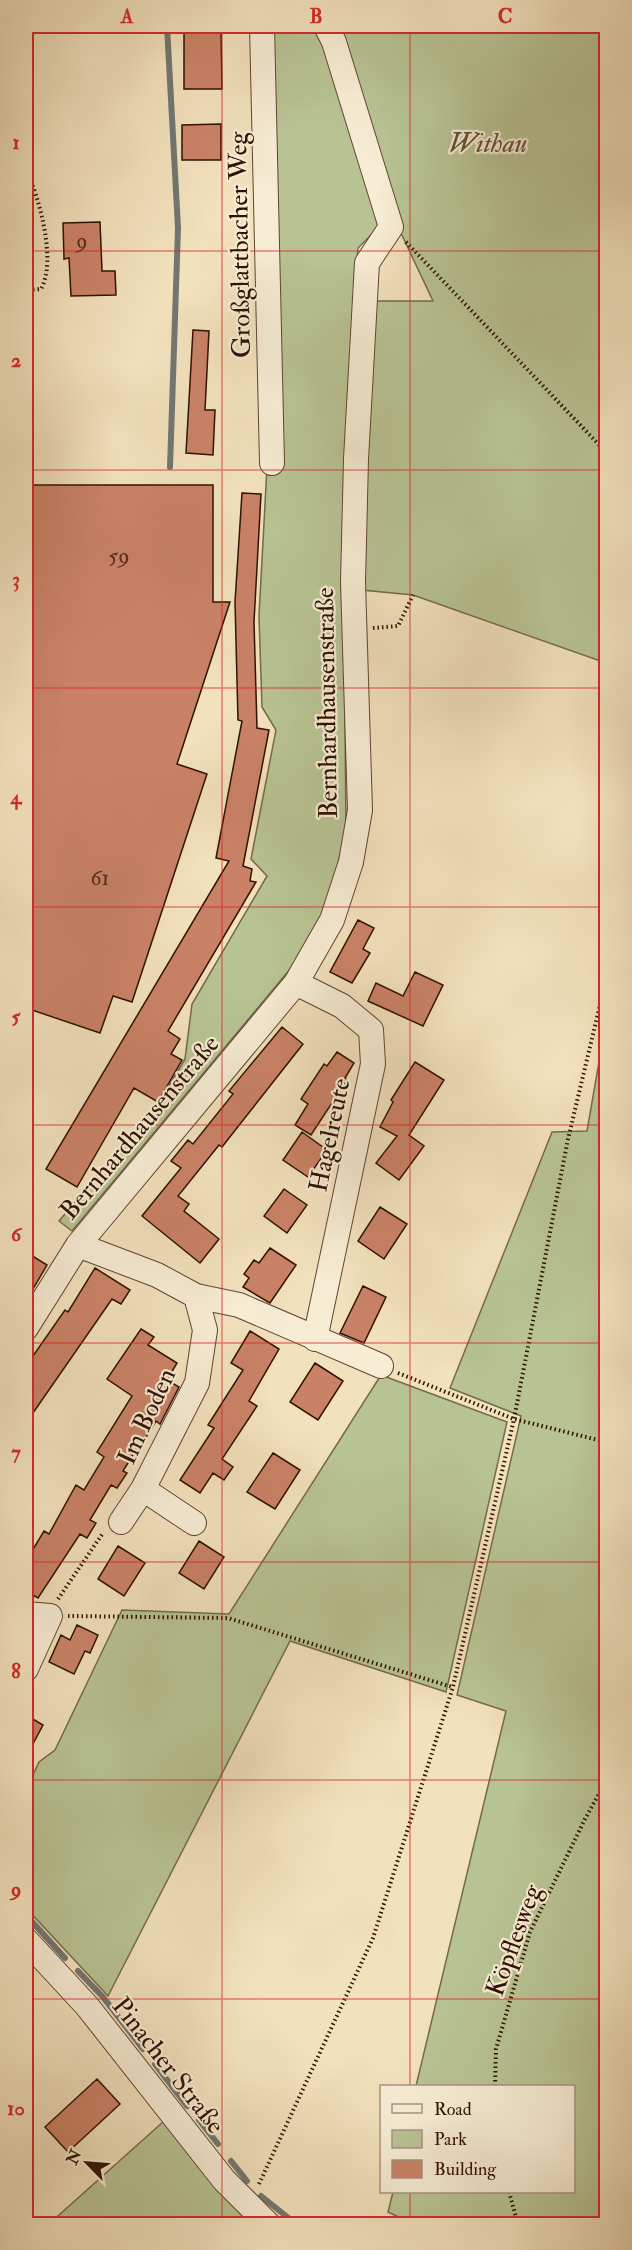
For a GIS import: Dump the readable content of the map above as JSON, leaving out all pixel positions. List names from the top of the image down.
{
  "streets": {
    "street": [
      "Großglattbacher Weg",
      "Bernhardhausenstraße",
      "Hagelreute",
      "Im Boden",
      "Pinacher Straße"
    ],
    "path": ["Köpflesweg"]
  },
  "crossings": [
    ["Bernhardhausenstraße", "Hagelreute"]
  ],
  "parks": ["Withau"],
  "house_numbers": ["9", "59", "61"],
  "legend": ["Road", "Park", "Building"],
  "north": "top left",
  "grid": {
    "columns": ["A", "B", "C"],
    "rows": [
      "1",
      "2",
      "3",
      "4",
      "5",
      "6",
      "7",
      "8",
      "9",
      "10"
    ]
  }
}
